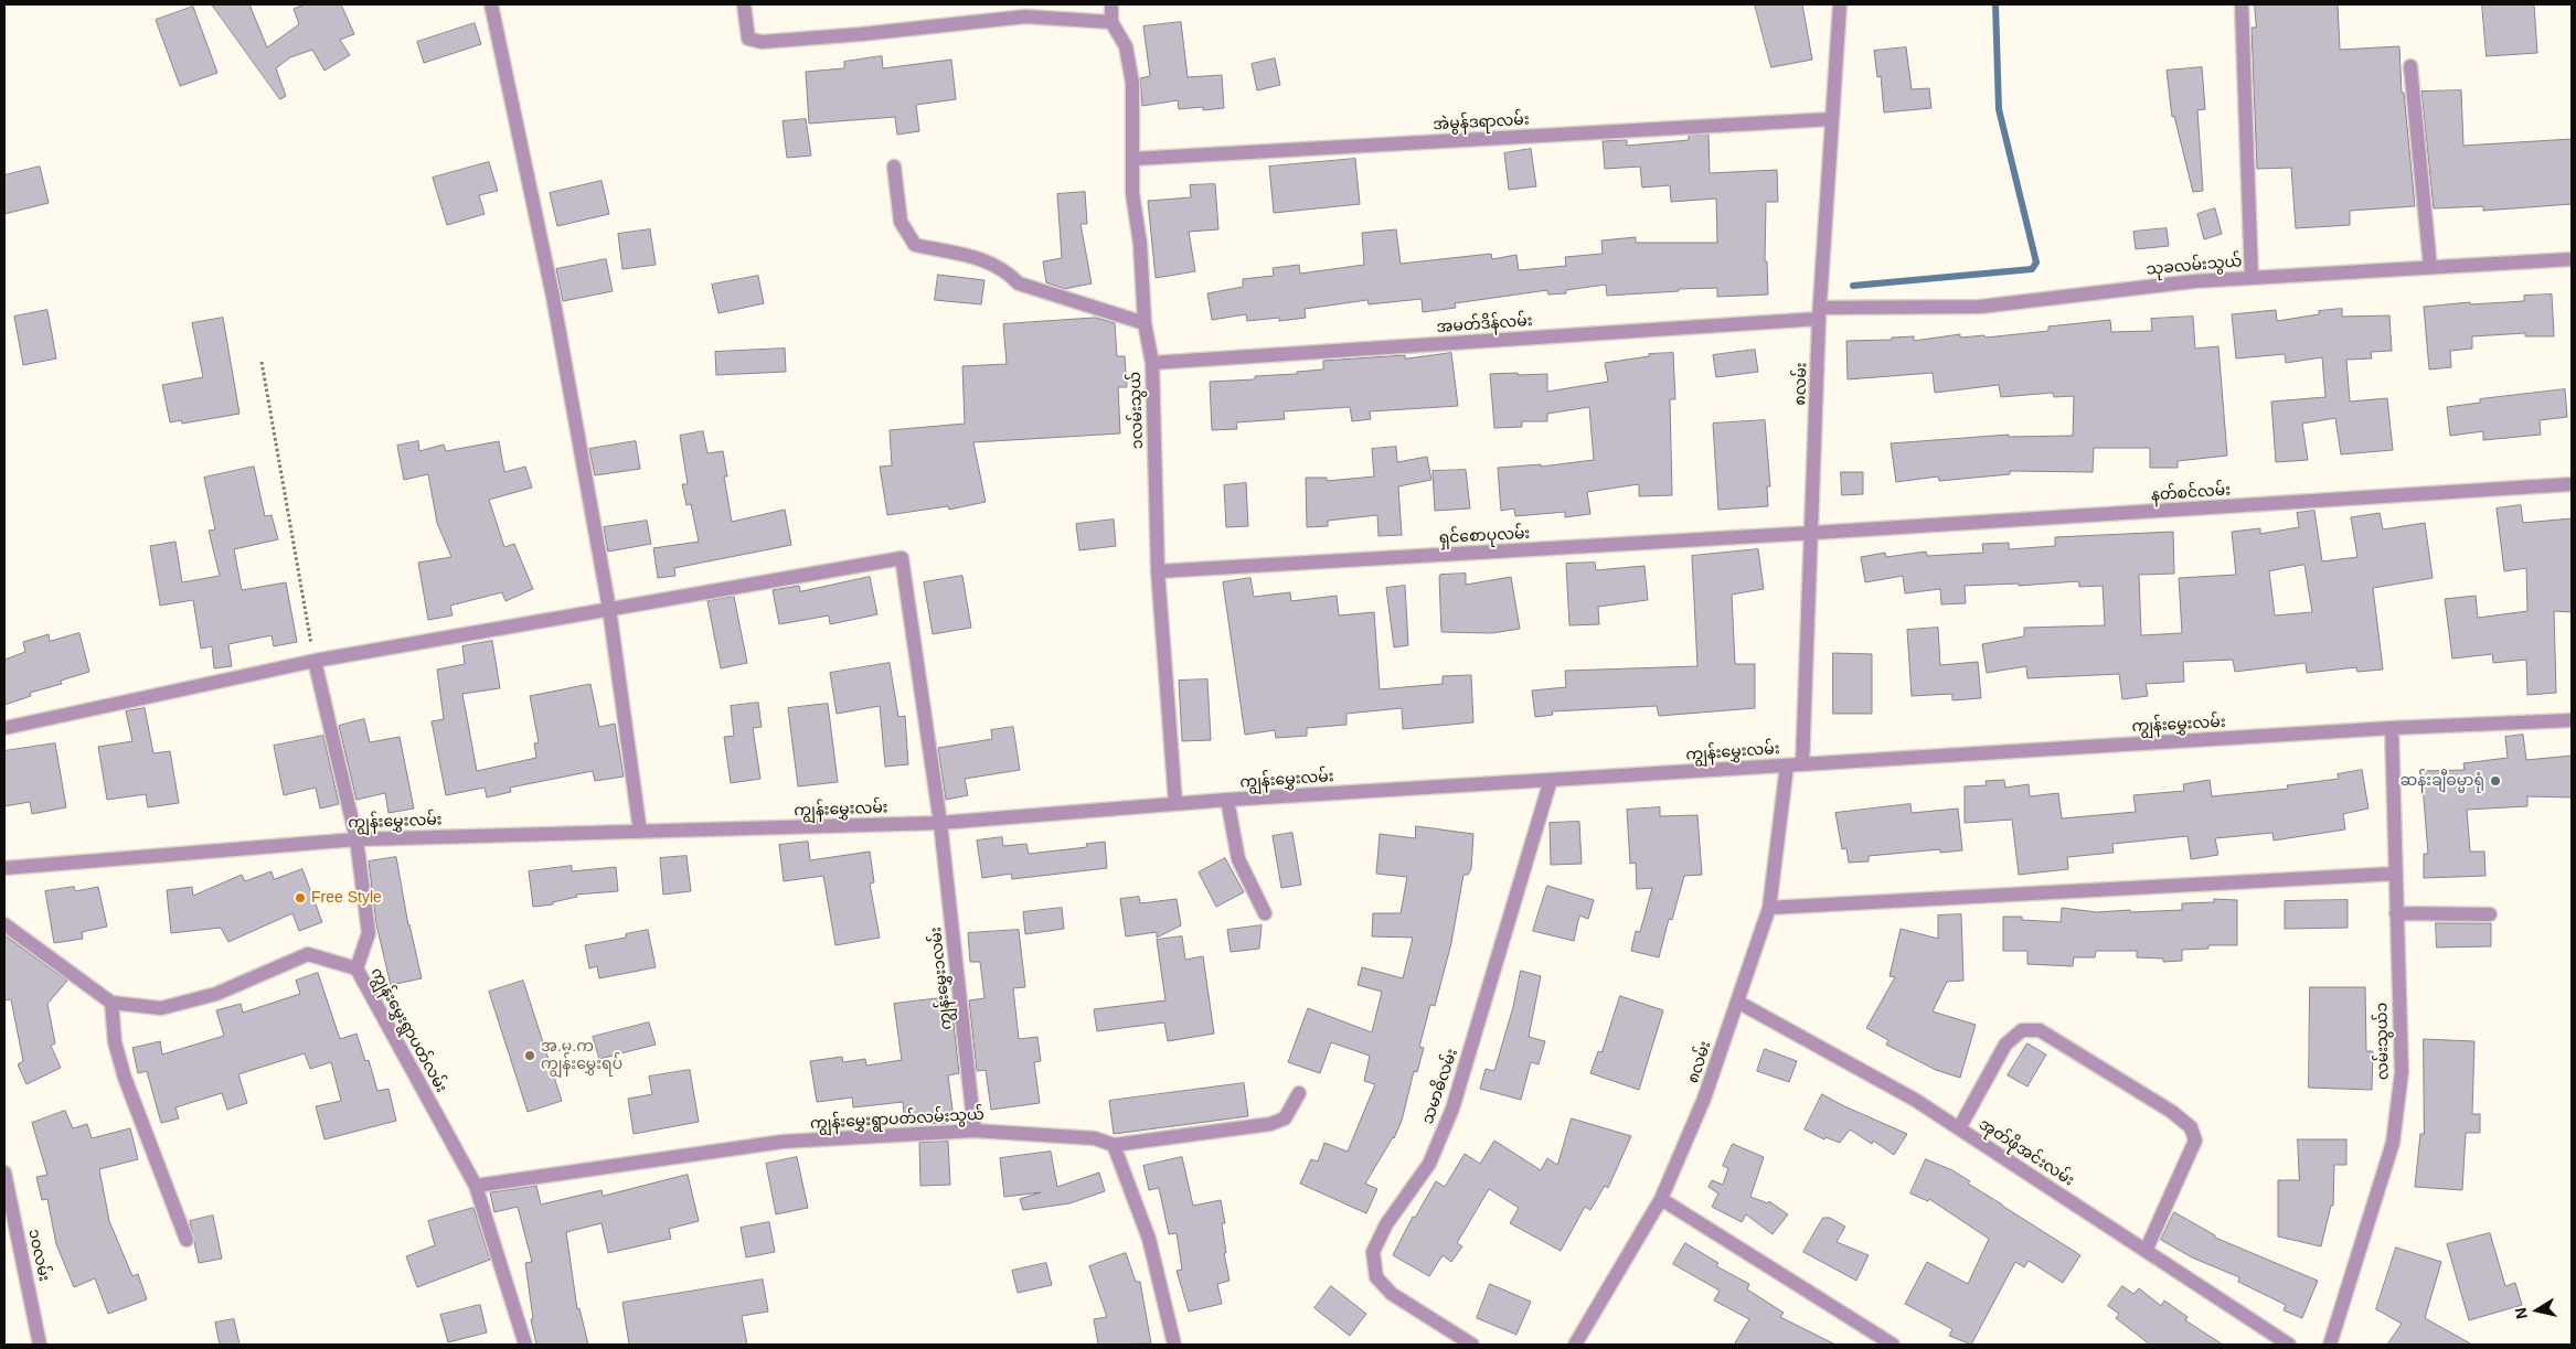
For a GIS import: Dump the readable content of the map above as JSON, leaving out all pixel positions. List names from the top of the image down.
{
  "streets": {
    "street": [
      "အဲမွန်ဒရာလမ်း",
      "သုခလမ်းသွယ်",
      "အမတ်ဒိန်လမ်း",
      "၈လမ်း",
      "၁လမ်းသွယ်",
      "နတ်စင်လမ်း",
      "ရှင်စောပုလမ်း",
      "ကျွန်းမွှေးလမ်း",
      "ကျွန်းမွှေး၁လမ်း",
      "ကျွန်းမွှေးရွာပတ်လမ်း",
      "လမ်းသွယ်၁",
      "သမာဓိလမ်း",
      "ကျွန်းမွှေးရွာပတ်လမ်းသွယ်",
      "အုတ်ဖိုအင်းလမ်း",
      "၁၀လမ်း"
    ]
  },
  "crossings": [
    ["အဲမွန်ဒရာလမ်း", "၈လမ်း"],
    ["အဲမွန်ဒရာလမ်း", "၁လမ်းသွယ်"],
    ["သုခလမ်းသွယ်", "အမတ်ဒိန်လမ်း"],
    ["သုခလမ်းသွယ်", "၈လမ်း"],
    ["အမတ်ဒိန်လမ်း", "၈လမ်း"],
    ["အမတ်ဒိန်လမ်း", "၁လမ်းသွယ်"],
    ["၈လမ်း", "နတ်စင်လမ်း"],
    ["၈လမ်း", "ရှင်စောပုလမ်း"],
    ["၈လမ်း", "ကျွန်းမွှေးလမ်း"],
    ["၈လမ်း", "အုတ်ဖိုအင်းလမ်း"],
    ["၁လမ်းသွယ်", "ရှင်စောပုလမ်း"],
    ["၁လမ်းသွယ်", "ကျွန်းမွှေးလမ်း"],
    ["နတ်စင်လမ်း", "ရှင်စောပုလမ်း"],
    ["ကျွန်းမွှေးလမ်း", "ကျွန်းမွှေး၁လမ်း"],
    ["ကျွန်းမွှေးလမ်း", "လမ်းသွယ်၁"],
    ["ကျွန်းမွှေးလမ်း", "သမာဓိလမ်း"],
    ["ကျွန်းမွှေး၁လမ်း", "ကျွန်းမွှေးရွာပတ်လမ်းသွယ်"],
    ["ကျွန်းမွှေးရွာပတ်လမ်း", "ကျွန်းမွှေးရွာပတ်လမ်းသွယ်"]
  ],
  "places": ["ဆန်းချီဓမ္မာရုံ", "Free Style", "အ.မ.က ကျွန်းမွှေးရပ်"],
  "north": "left"
}
